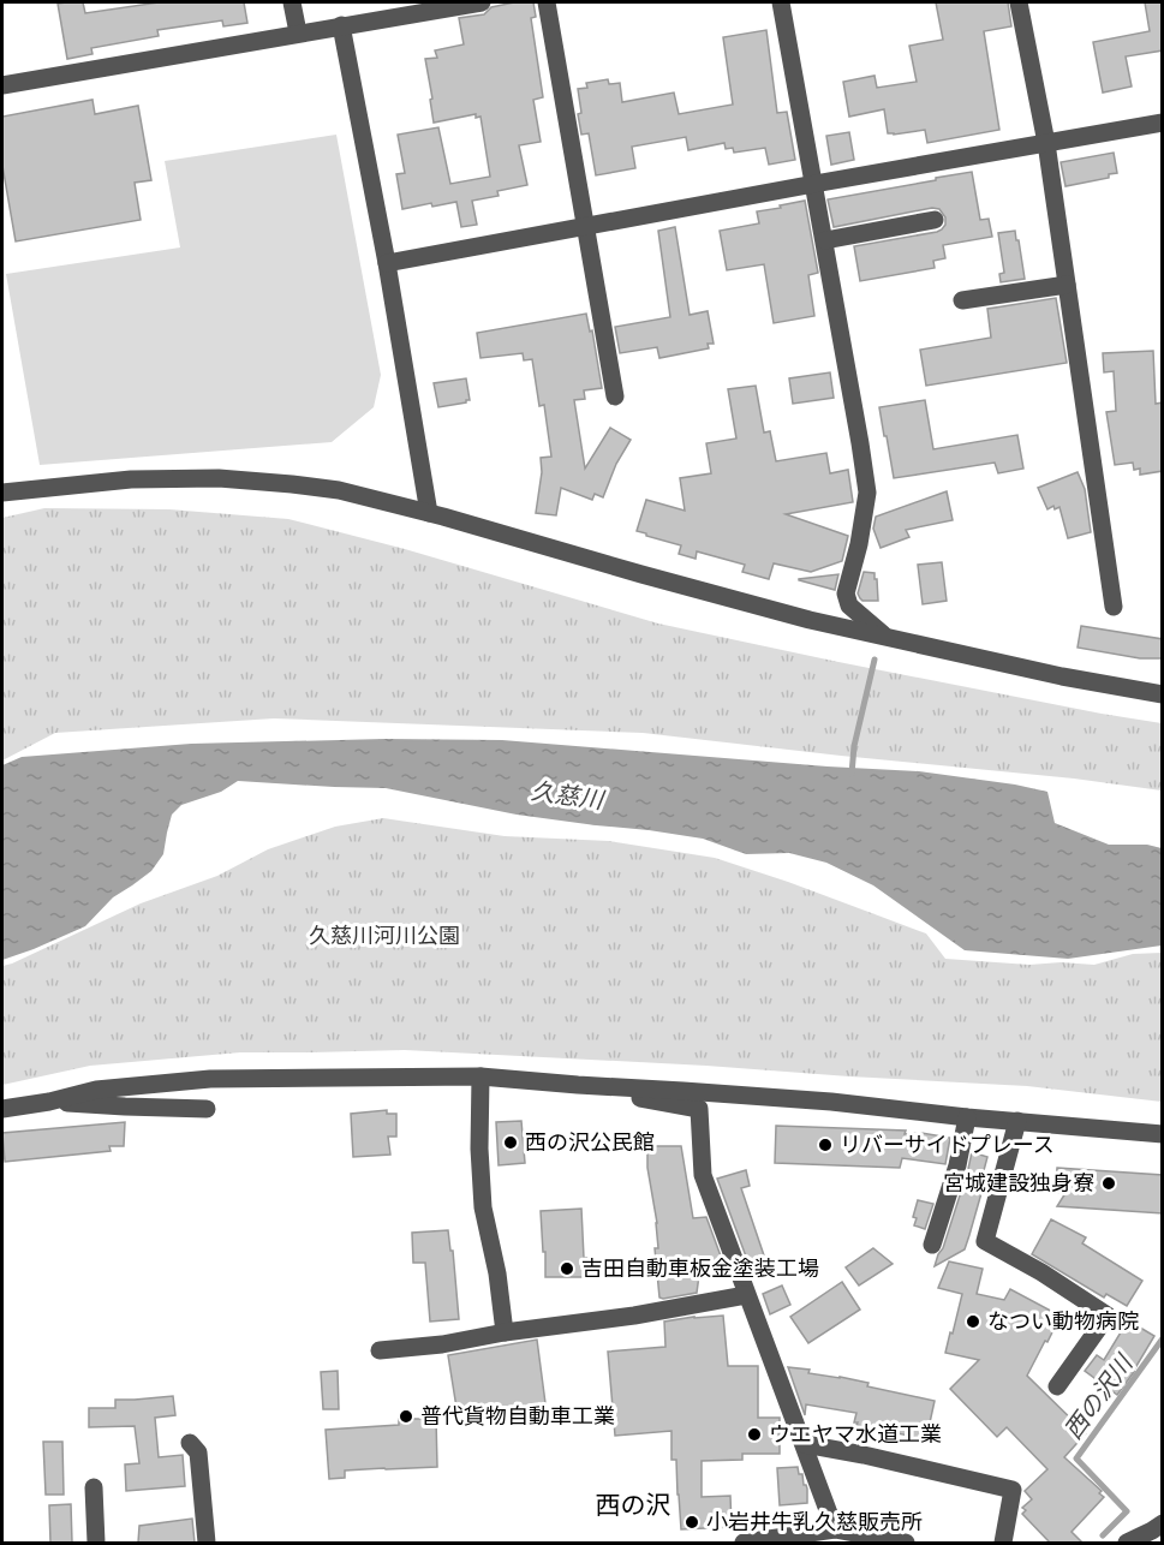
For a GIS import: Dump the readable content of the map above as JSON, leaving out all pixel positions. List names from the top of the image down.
{
  "districts": ["西の沢"],
  "water": ["久慈川", "西の沢川"],
  "parks": ["久慈川河川公園"],
  "places": [
    "西の沢公民館",
    "リバーサイドプレース",
    "宮城建設独身寮",
    "吉田自動車板金塗装工場",
    "なつい動物病院",
    "普代貨物自動車工業",
    "ウエヤマ水道工業",
    "小岩井牛乳久慈販売所"
  ]
}
